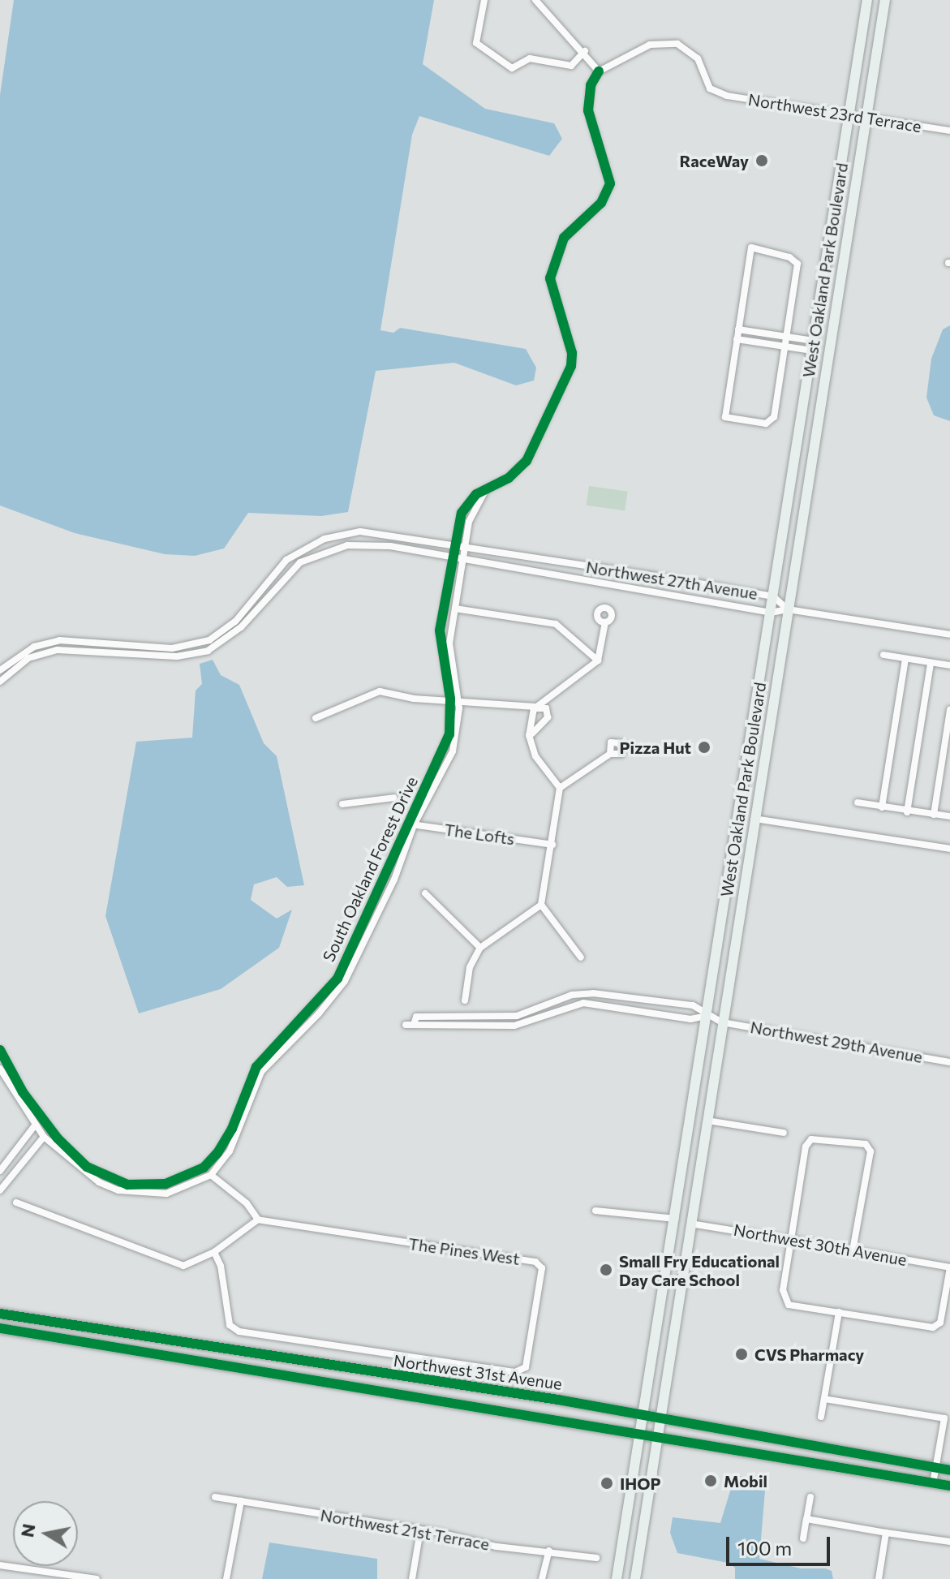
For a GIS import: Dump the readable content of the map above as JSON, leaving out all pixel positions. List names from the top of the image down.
{
  "streets": {
    "main road": ["West Oakland Park Boulevard", "Northwest 31st Avenue"],
    "street": [
      "Northwest 23rd Terrace",
      "Northwest 27th Avenue",
      "The Lofts",
      "South Oakland Forest Drive",
      "Northwest 29th Avenue",
      "Northwest 30th Avenue",
      "The Pines West",
      "Northwest 21st Terrace"
    ]
  },
  "crossings": [
    ["Northwest 23rd Terrace", "West Oakland Park Boulevard"],
    ["West Oakland Park Boulevard", "Northwest 27th Avenue"],
    ["West Oakland Park Boulevard", "Northwest 29th Avenue"],
    ["West Oakland Park Boulevard", "Northwest 30th Avenue"],
    ["West Oakland Park Boulevard", "Northwest 31st Avenue"],
    ["Northwest 27th Avenue", "South Oakland Forest Drive"],
    ["The Lofts", "South Oakland Forest Drive"]
  ],
  "places": [
    "RaceWay",
    "Pizza Hut",
    "Small Fry Educational Day Care School",
    "CVS Pharmacy",
    "Mobil",
    "IHOP"
  ],
  "scale_bar": "100 m",
  "north": "left"
}
